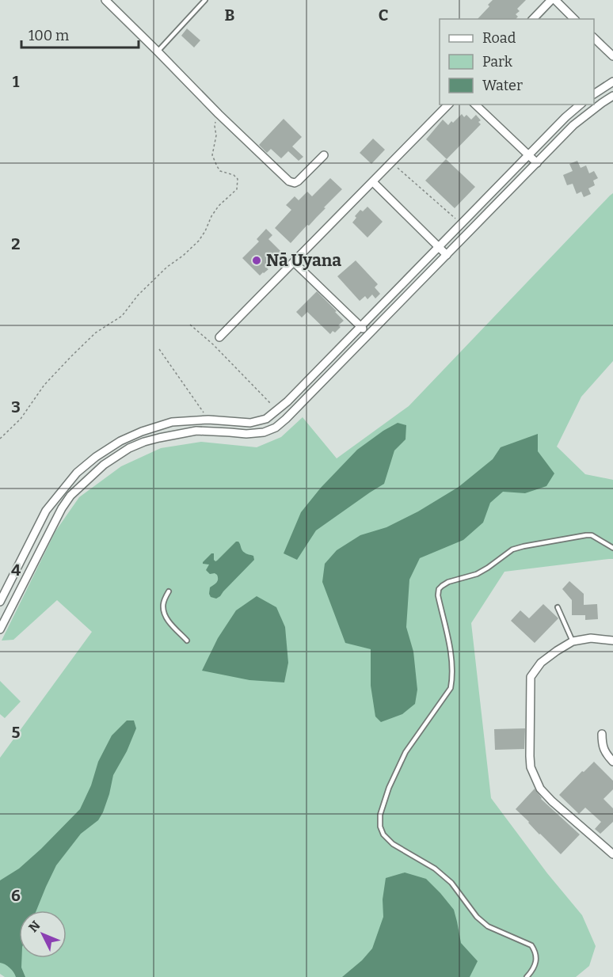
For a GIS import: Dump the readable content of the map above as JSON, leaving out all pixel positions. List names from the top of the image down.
{
  "places": ["Nā Uyana"],
  "legend": ["Road", "Park", "Water"],
  "scale_bar": "100 m",
  "north": "top left",
  "grid": {
    "columns": ["B", "C"],
    "rows": [
      "1",
      "2",
      "3",
      "4",
      "5",
      "6"
    ]
  }
}
